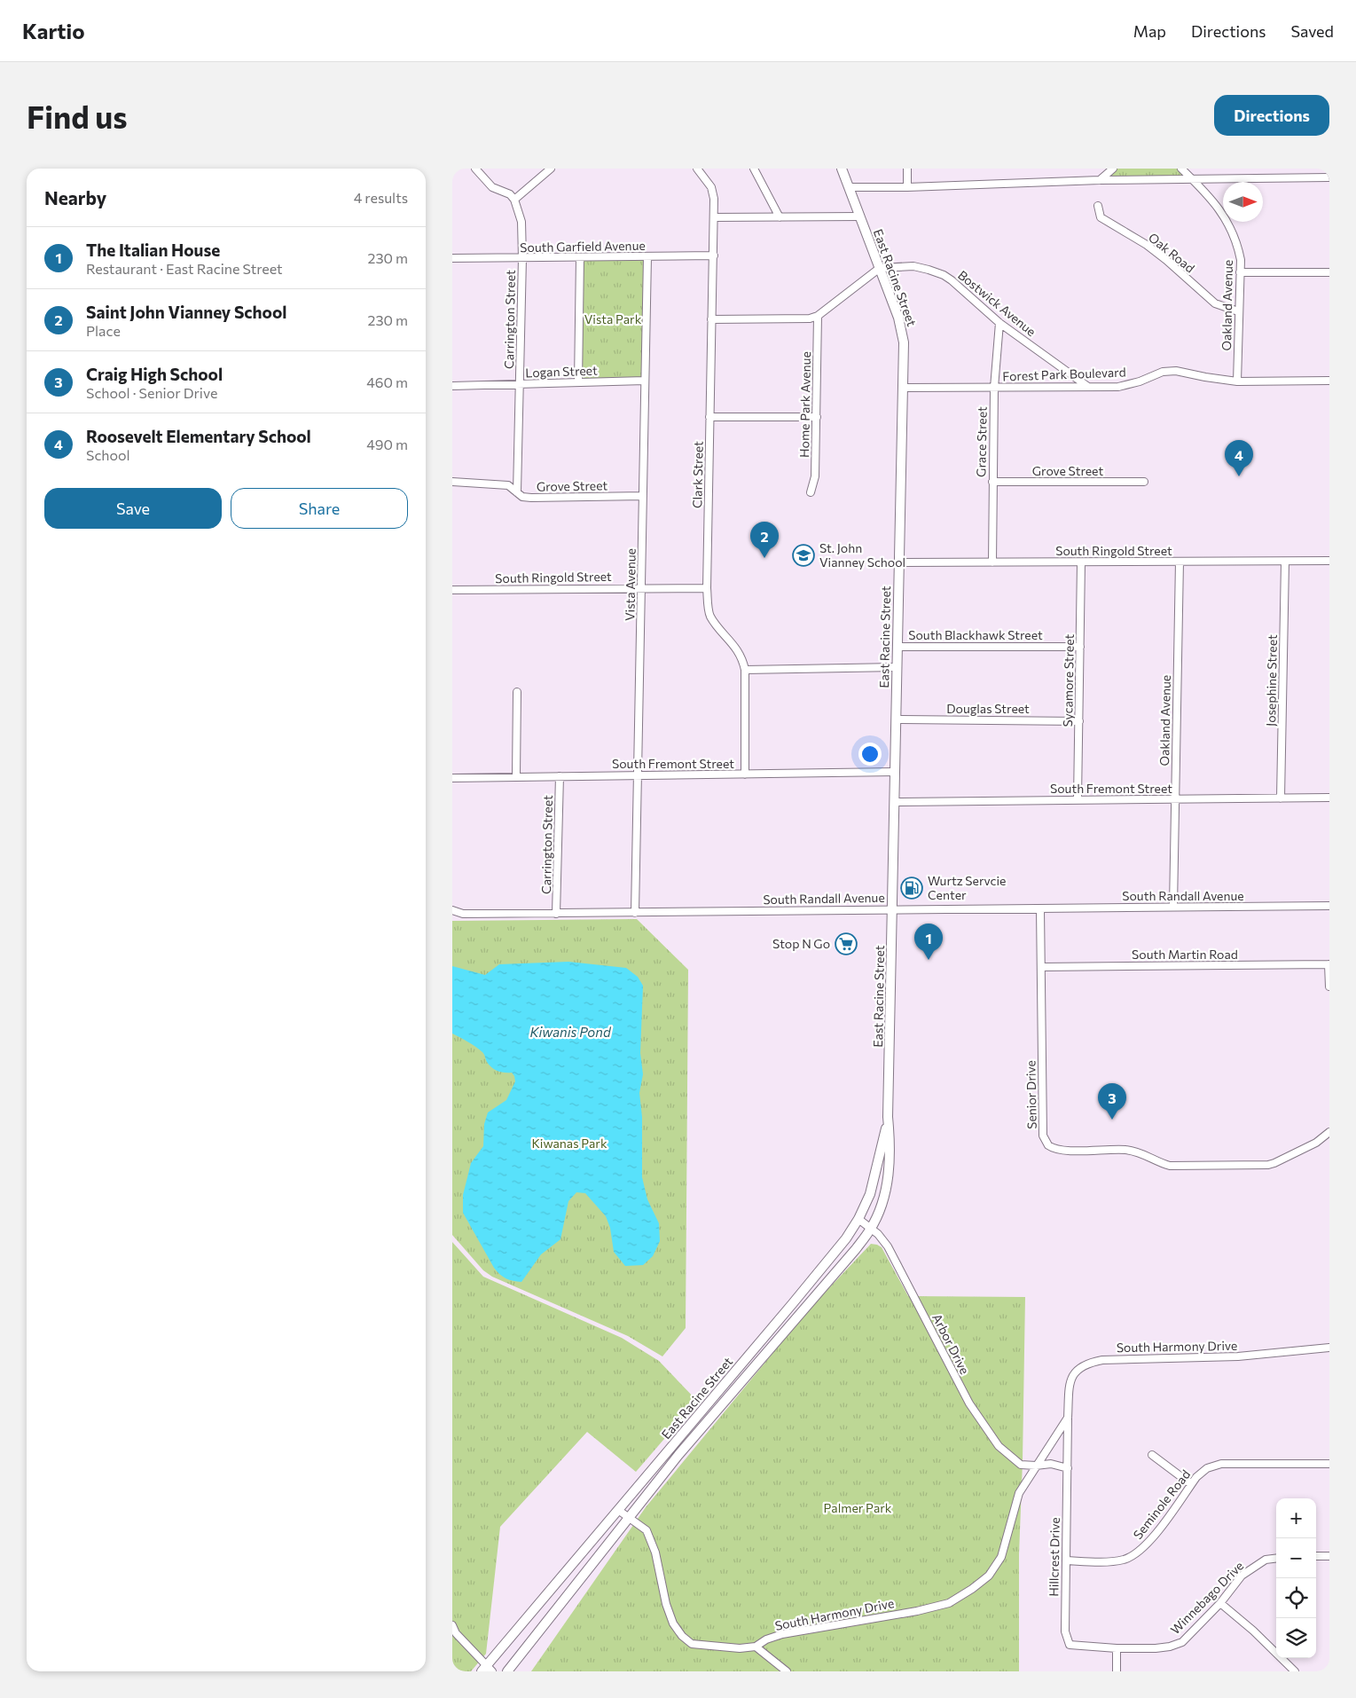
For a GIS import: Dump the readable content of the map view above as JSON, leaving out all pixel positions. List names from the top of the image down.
{
  "streets": {
    "main road": ["East Racine Street"],
    "street": [
      "South Garfield Avenue",
      "Oak Road",
      "Bostwick Avenue",
      "Oakland Avenue",
      "Carrington Street",
      "Logan Street",
      "Forest Park Boulevard",
      "Home Park Avenue",
      "Grace Street",
      "Grove Street",
      "Clark Street",
      "South Ringold Street",
      "Vista Avenue",
      "South Blackhawk Street",
      "Sycamore Street",
      "Josephine Street",
      "Douglas Street",
      "South Fremont Street",
      "South Randall Avenue",
      "South Martin Road",
      "Senior Drive",
      "Arbor Drive",
      "South Harmony Drive",
      "Seminole Road",
      "Hillcrest Drive",
      "Winnebago Drive"
    ]
  },
  "crossings": [
    ["South Garfield Avenue", "Carrington Street"],
    ["South Garfield Avenue", "Clark Street"],
    ["South Garfield Avenue", "Vista Avenue"],
    ["Oak Road", "Oakland Avenue"],
    ["East Racine Street", "Bostwick Avenue"],
    ["East Racine Street", "Forest Park Boulevard"],
    ["East Racine Street", "South Ringold Street"],
    ["East Racine Street", "South Blackhawk Street"],
    ["East Racine Street", "Douglas Street"],
    ["East Racine Street", "South Fremont Street"],
    ["East Racine Street", "South Randall Avenue"],
    ["East Racine Street", "Arbor Drive"],
    ["East Racine Street", "South Harmony Drive"],
    ["Bostwick Avenue", "Forest Park Boulevard"],
    ["Bostwick Avenue", "Grace Street"],
    ["Oakland Avenue", "Forest Park Boulevard"],
    ["Oakland Avenue", "South Ringold Street"],
    ["Oakland Avenue", "South Fremont Street"],
    ["Oakland Avenue", "South Randall Avenue"],
    ["Carrington Street", "Logan Street"],
    ["Carrington Street", "Grove Street"],
    ["Carrington Street", "South Fremont Street"],
    ["Carrington Street", "South Randall Avenue"],
    ["Logan Street", "Vista Avenue"],
    ["Forest Park Boulevard", "Grace Street"],
    ["Grace Street", "Grove Street"],
    ["Grace Street", "South Ringold Street"],
    ["Grove Street", "Vista Avenue"],
    ["Clark Street", "South Ringold Street"],
    ["Clark Street", "South Fremont Street"],
    ["South Ringold Street", "Vista Avenue"],
    ["South Ringold Street", "Sycamore Street"],
    ["South Ringold Street", "Josephine Street"],
    ["Vista Avenue", "South Fremont Street"],
    ["Vista Avenue", "South Randall Avenue"],
    ["South Blackhawk Street", "Sycamore Street"],
    ["Sycamore Street", "Douglas Street"],
    ["Sycamore Street", "South Fremont Street"],
    ["Josephine Street", "South Fremont Street"],
    ["South Randall Avenue", "Senior Drive"],
    ["South Martin Road", "Senior Drive"],
    ["Arbor Drive", "South Harmony Drive"],
    ["South Harmony Drive", "Hillcrest Drive"],
    ["Seminole Road", "Hillcrest Drive"],
    ["Hillcrest Drive", "Winnebago Drive"]
  ],
  "water": ["Kiwanis Pond"],
  "parks": ["Vista Park", "Kiwanas Park", "Palmer Park"],
  "places": {
    "school or university": ["St. John Vianney School"],
    "fuel station": ["Wurtz Servcie Center"],
    "supermarket": ["Stop N Go"]
  },
  "north": "right",
  "page": {
    "header": "Kartio",
    "nav": ["Map", "Directions", "Saved"],
    "buttons": [
      "Directions",
      ["Save", "Share"]
    ],
    "title": "Find us",
    "heading": ["Nearby", "4 results"],
    "list": [
      {
        "mark": "1",
        "name": "The Italian House",
        "note": "Restaurant · East Racine Street",
        "value": "230 m"
      },
      {
        "mark": "2",
        "name": "Saint John Vianney School",
        "note": "Place",
        "value": "230 m"
      },
      {
        "mark": "3",
        "name": "Craig High School",
        "note": "School · Senior Drive",
        "value": "460 m"
      },
      {
        "mark": "4",
        "name": "Roosevelt Elementary School",
        "note": "School",
        "value": "490 m"
      }
    ],
    "pins": [
      "4",
      "2",
      "1",
      "3"
    ],
    "map_buttons": ["+", "−"]
  }
}
